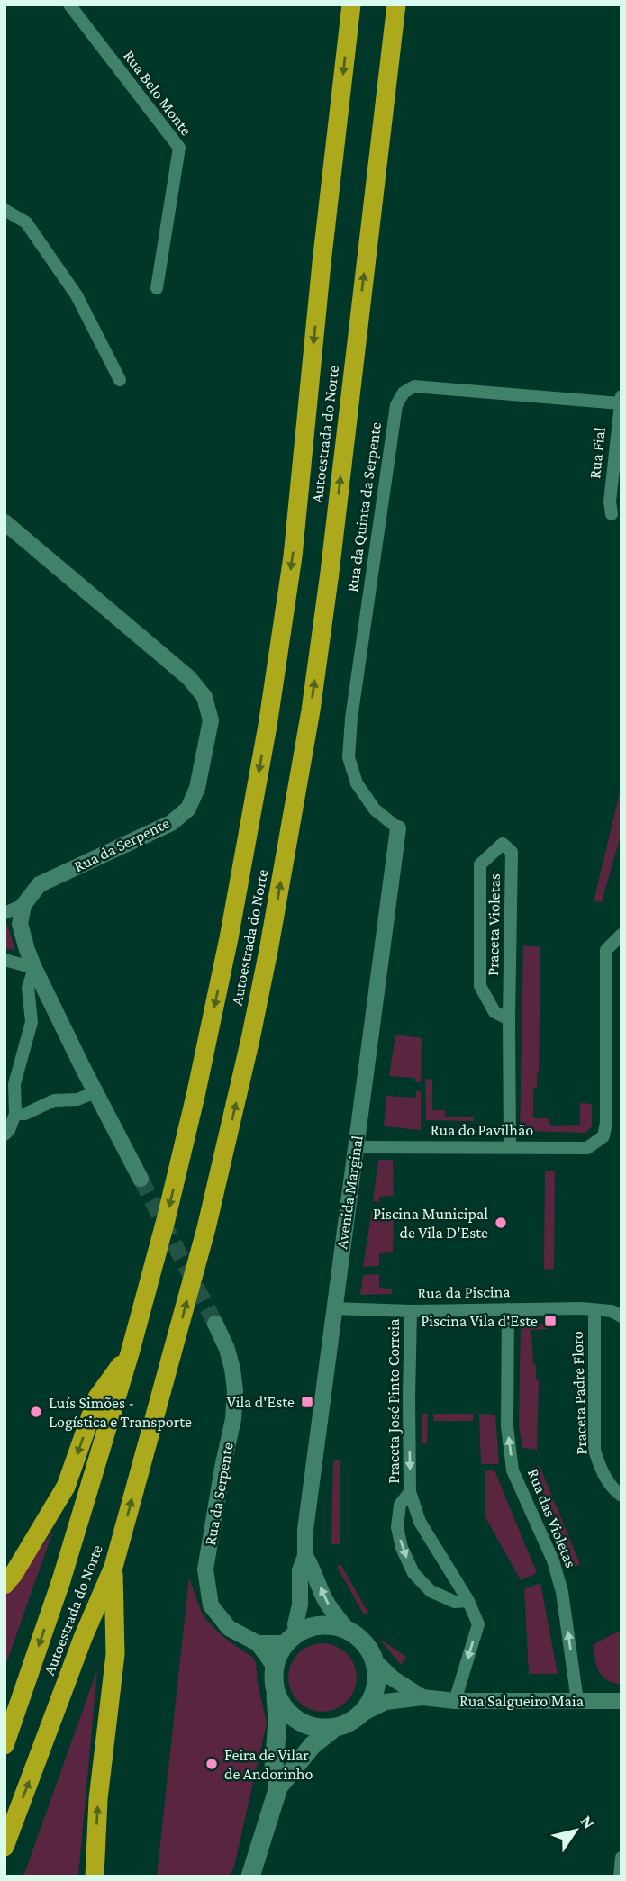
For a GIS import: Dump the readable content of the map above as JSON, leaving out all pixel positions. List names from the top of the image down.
{
  "streets": {
    "highway": ["Autoestrada do Norte"],
    "street": [
      "Rua Belo Monte",
      "Rua Fial",
      "Rua da Quinta da Serpente",
      "Rua da Serpente",
      "Praceta Violetas",
      "Rua do Pavilhão",
      "Avenida Marginal",
      "Rua da Piscina",
      "Praceta Padre Floro",
      "Praceta José Pinto Correia",
      "Rua das Violetas",
      "Rua Salgueiro Maia"
    ]
  },
  "crossings": [
    ["Rua Fial", "Rua da Quinta da Serpente"],
    ["Rua da Quinta da Serpente", "Avenida Marginal"],
    ["Rua da Serpente", "Avenida Marginal"],
    ["Rua da Serpente", "Rua Salgueiro Maia"],
    ["Praceta Violetas", "Rua do Pavilhão"],
    ["Rua do Pavilhão", "Avenida Marginal"],
    ["Avenida Marginal", "Rua da Piscina"],
    ["Avenida Marginal", "Rua Salgueiro Maia"],
    ["Rua da Piscina", "Praceta Padre Floro"],
    ["Rua da Piscina", "Praceta José Pinto Correia"],
    ["Rua da Piscina", "Rua das Violetas"],
    ["Praceta José Pinto Correia", "Rua Salgueiro Maia"],
    ["Rua das Violetas", "Rua Salgueiro Maia"]
  ],
  "one_way": ["Praceta José Pinto Correia", "Rua das Violetas"],
  "places": {
    "other": ["Piscina Municipal de Vila D'Este", "Luís Simões - Logística e Transporte", "Feira de Vilar de Andorinho"],
    "transit": ["Piscina Vila d'Este", "Vila d'Este"]
  },
  "north": "top right"
}
